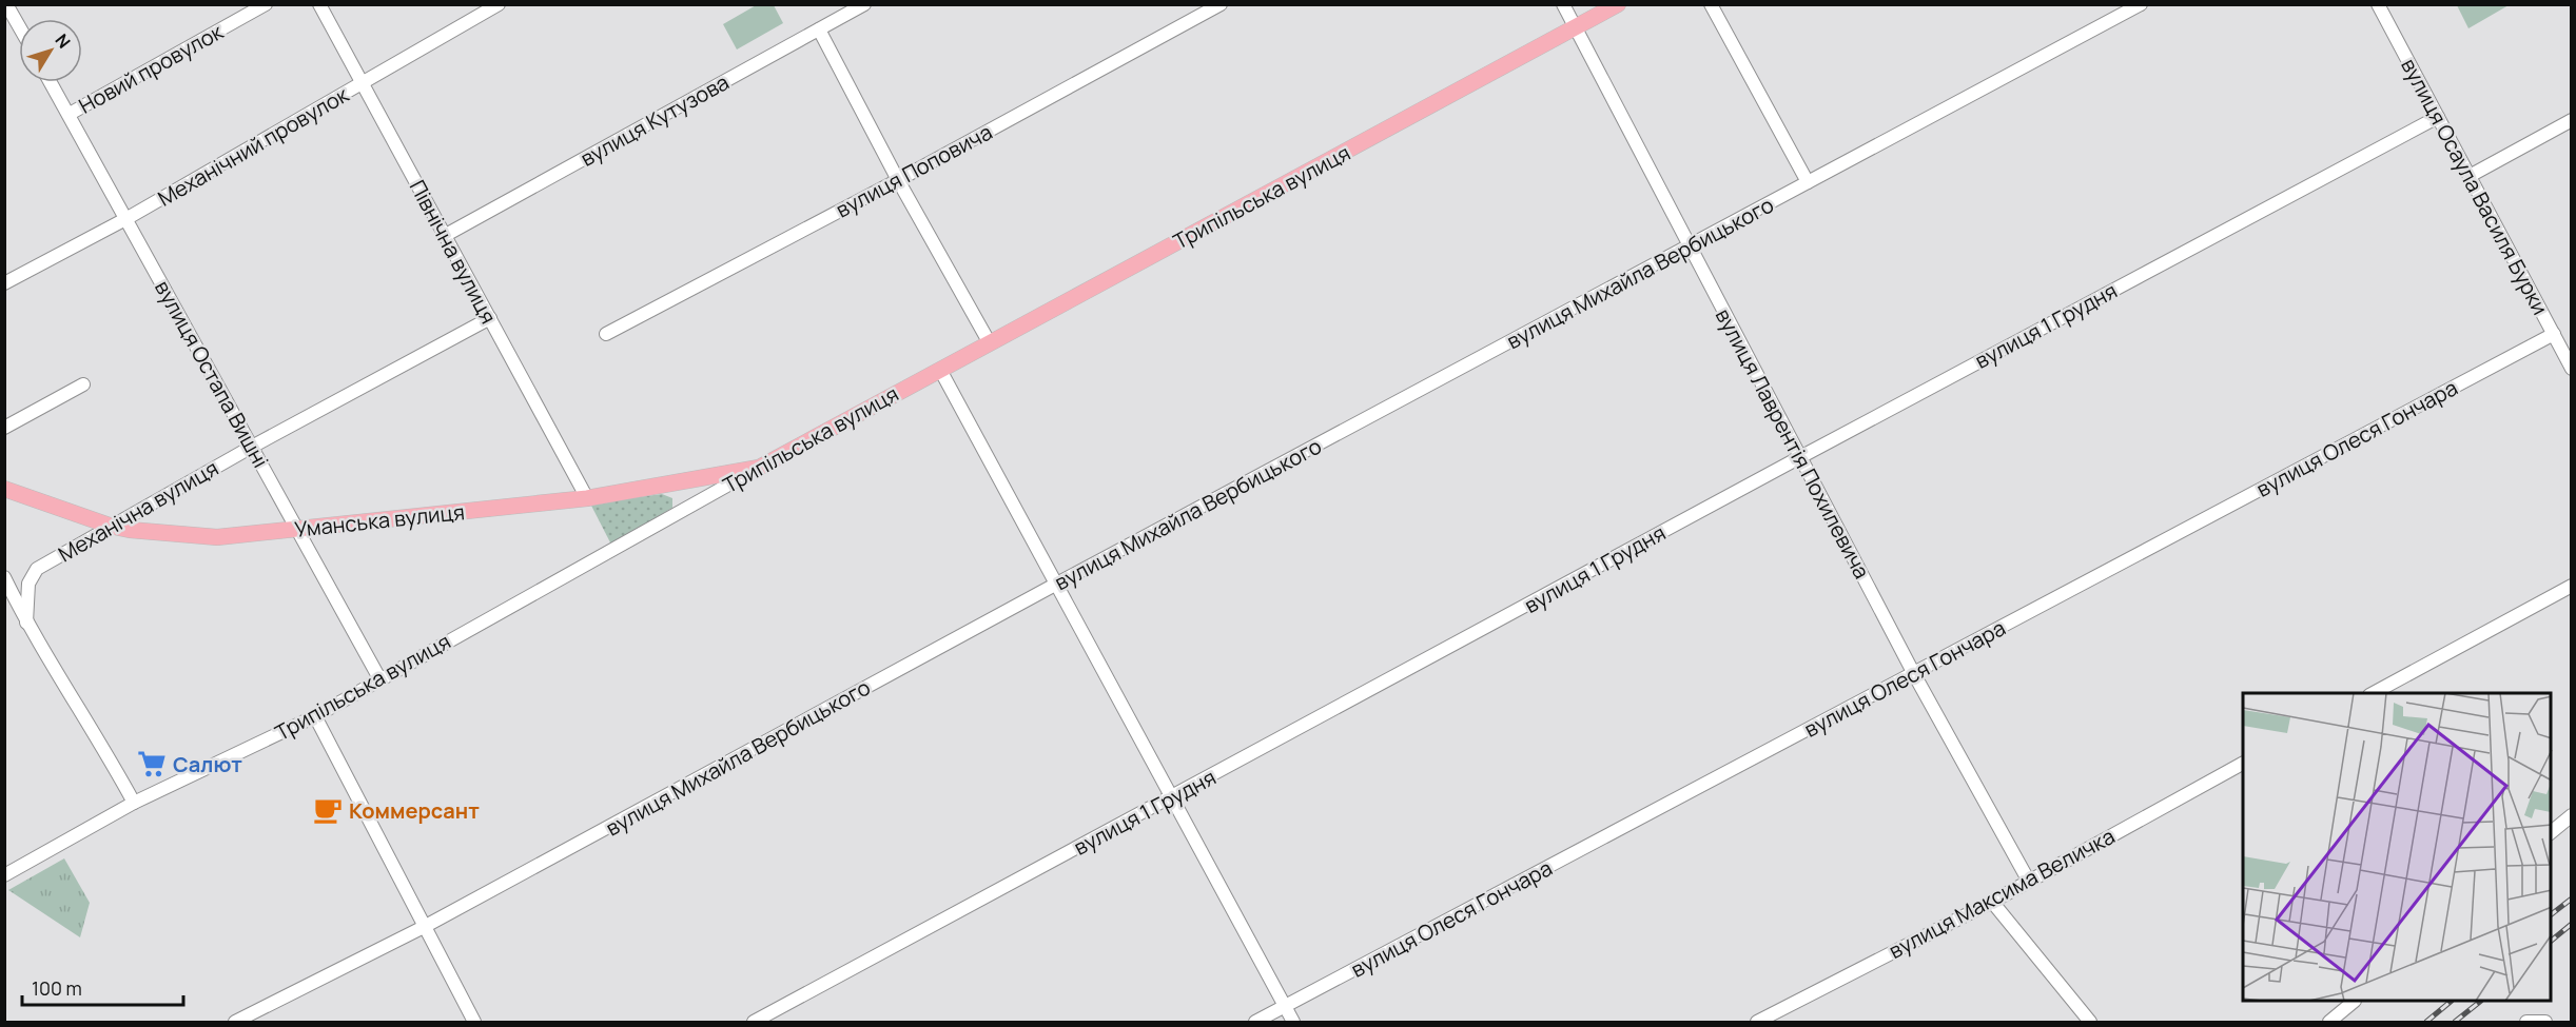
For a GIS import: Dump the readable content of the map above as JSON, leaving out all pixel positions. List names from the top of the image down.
{
  "streets": {
    "main road": ["Трипільська вулиця", "Уманська вулиця"],
    "street": [
      "Новий провулок",
      "вулиця Кутузова",
      "Механічний провулок",
      "вулиця Поповича",
      "вулиця Осаула Василя Бурки",
      "Північна вулиця",
      "вулиця Михайла Вербицького",
      "вулиця 1 Грудня",
      "вулиця Остапа Вишні",
      "вулиця Олеся Гончара",
      "вулиця Лаврентія Похилевича",
      "Механічна вулиця",
      "вулиця Максима Величка"
    ]
  },
  "crossings": [
    ["Новий провулок", "вулиця Остапа Вишні"],
    ["вулиця Кутузова", "Північна вулиця"],
    ["Механічний провулок", "Північна вулиця"],
    ["Механічний провулок", "вулиця Остапа Вишні"],
    ["вулиця Осаула Василя Бурки", "вулиця 1 Грудня"],
    ["вулиця Осаула Василя Бурки", "вулиця Олеся Гончара"],
    ["Трипільська вулиця", "вулиця Остапа Вишні"],
    ["Трипільська вулиця", "вулиця Лаврентія Похилевича"],
    ["Трипільська вулиця", "Уманська вулиця"],
    ["Північна вулиця", "Механічна вулиця"],
    ["Північна вулиця", "Уманська вулиця"],
    ["вулиця Михайла Вербицького", "вулиця Лаврентія Похилевича"],
    ["вулиця 1 Грудня", "вулиця Лаврентія Похилевича"],
    ["вулиця Остапа Вишні", "Механічна вулиця"],
    ["вулиця Остапа Вишні", "Уманська вулиця"],
    ["вулиця Олеся Гончара", "вулиця Лаврентія Похилевича"],
    ["вулиця Лаврентія Похилевича", "вулиця Максима Величка"],
    ["Механічна вулиця", "Уманська вулиця"]
  ],
  "places": {
    "supermarket": ["Салют"],
    "cafe": ["Коммерсант"]
  },
  "scale_bar": "100 m",
  "north": "top right"
}
